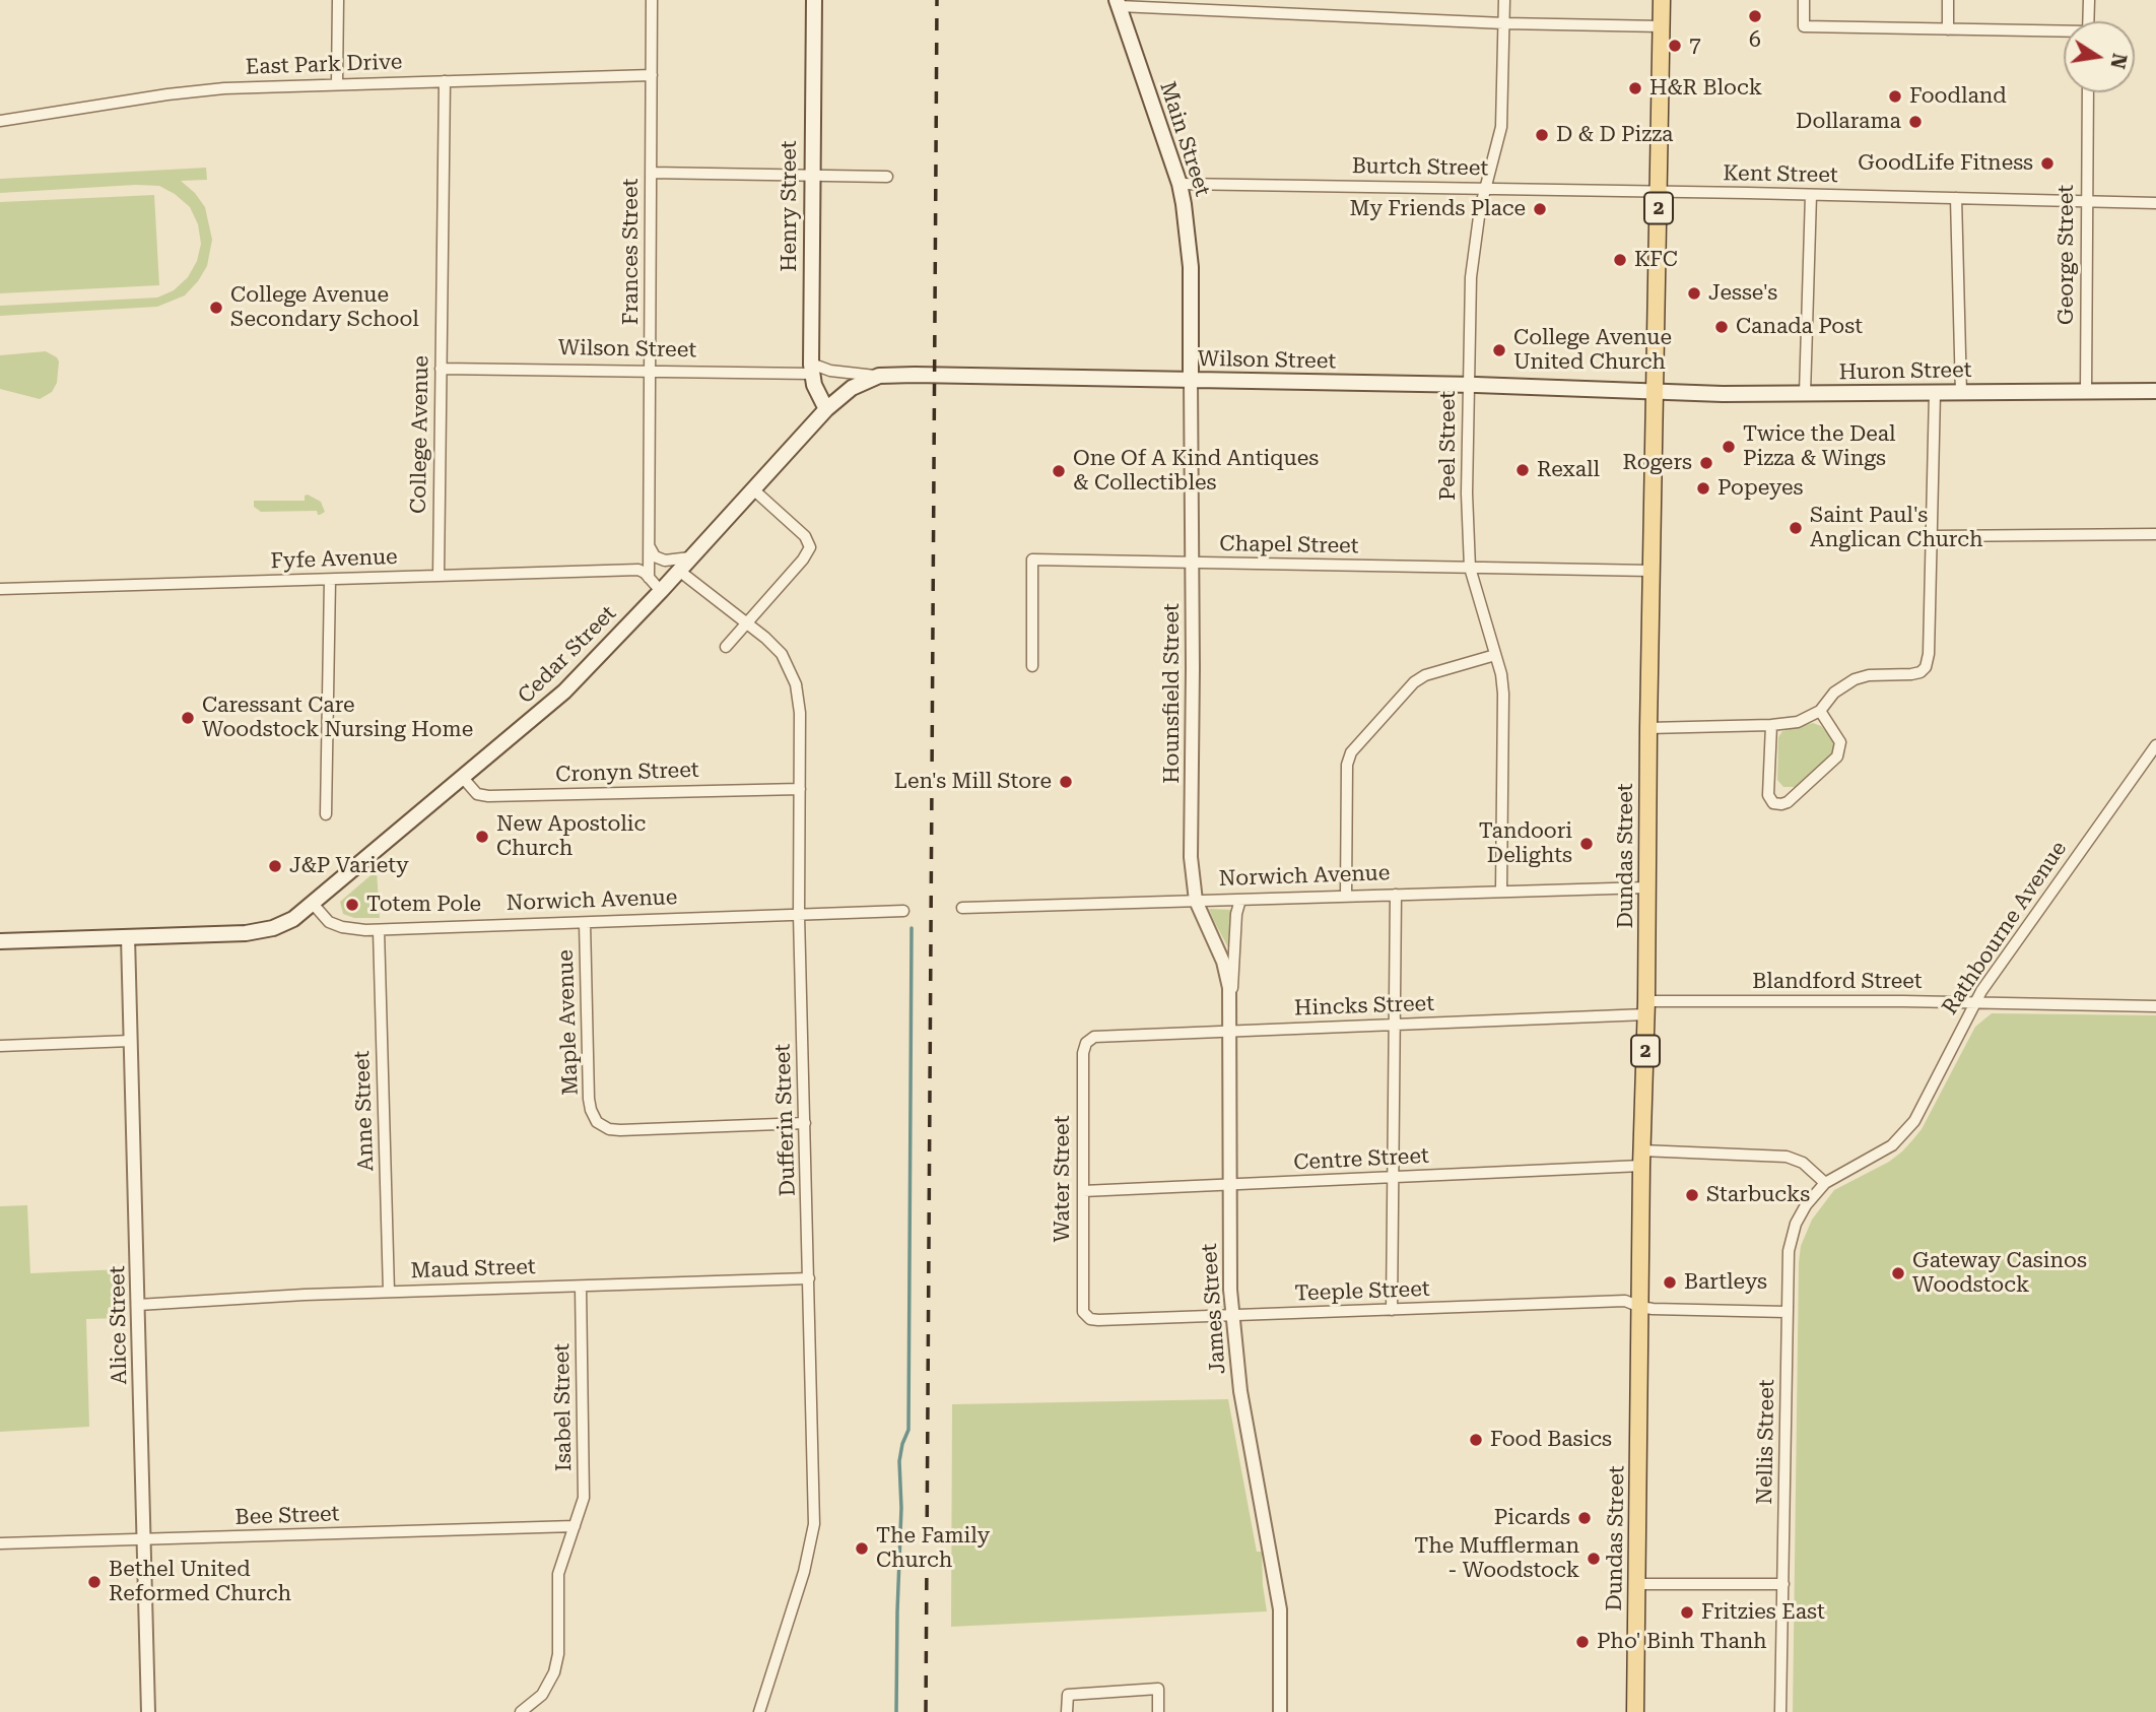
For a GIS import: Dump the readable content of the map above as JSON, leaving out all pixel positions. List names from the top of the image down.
{
  "streets": {
    "main road": [
      "Main Street",
      "Henry Street",
      "2",
      "Wilson Street",
      "Huron Street",
      "Cedar Street",
      "Dundas Street"
    ],
    "street": [
      "East Park Drive",
      "Burtch Street",
      "Kent Street",
      "Frances Street",
      "George Street",
      "College Avenue",
      "Peel Street",
      "Chapel Street",
      "Fyfe Avenue",
      "Hounsfield Street",
      "Cronyn Street",
      "Norwich Avenue",
      "Rathbourne Avenue",
      "Blandford Street",
      "Hincks Street",
      "Maple Avenue",
      "Anne Street",
      "Dufferin Street",
      "Centre Street",
      "Water Street",
      "Maud Street",
      "Teeple Street",
      "James Street",
      "Alice Street",
      "Isabel Street",
      "Nellis Street",
      "Bee Street"
    ]
  },
  "crossings": [
    ["East Park Drive", "Frances Street"],
    ["East Park Drive", "College Avenue"],
    ["Main Street", "Burtch Street"],
    ["Main Street", "Wilson Street"],
    ["Main Street", "Hounsfield Street"],
    ["Burtch Street", "Kent Street"],
    ["Burtch Street", "Peel Street"],
    ["Burtch Street", "Dundas Street"],
    ["Kent Street", "George Street"],
    ["Kent Street", "Dundas Street"],
    ["Henry Street", "Wilson Street"],
    ["Henry Street", "Cedar Street"],
    ["Frances Street", "Wilson Street"],
    ["Frances Street", "Fyfe Avenue"],
    ["George Street", "Huron Street"],
    ["Wilson Street", "Huron Street"],
    ["Wilson Street", "College Avenue"],
    ["Wilson Street", "Peel Street"],
    ["Wilson Street", "Cedar Street"],
    ["Wilson Street", "Hounsfield Street"],
    ["Wilson Street", "Dundas Street"],
    ["Huron Street", "Dundas Street"],
    ["College Avenue", "Fyfe Avenue"],
    ["Peel Street", "Chapel Street"],
    ["Peel Street", "Norwich Avenue"],
    ["Chapel Street", "Hounsfield Street"],
    ["Chapel Street", "Dundas Street"],
    ["Cedar Street", "Cronyn Street"],
    ["Cedar Street", "Norwich Avenue"],
    ["Cedar Street", "Dufferin Street"],
    ["Hounsfield Street", "Norwich Avenue"],
    ["Hounsfield Street", "James Street"],
    ["Cronyn Street", "Dufferin Street"],
    ["Dundas Street", "Norwich Avenue"],
    ["Dundas Street", "Blandford Street"],
    ["Dundas Street", "Hincks Street"],
    ["Dundas Street", "Centre Street"],
    ["Dundas Street", "Teeple Street"],
    ["Norwich Avenue", "Maple Avenue"],
    ["Norwich Avenue", "Anne Street"],
    ["Norwich Avenue", "Dufferin Street"],
    ["Norwich Avenue", "James Street"],
    ["Rathbourne Avenue", "Blandford Street"],
    ["Rathbourne Avenue", "Centre Street"],
    ["Rathbourne Avenue", "Nellis Street"],
    ["Blandford Street", "Hincks Street"],
    ["Hincks Street", "Water Street"],
    ["Hincks Street", "James Street"],
    ["Maple Avenue", "Dufferin Street"],
    ["Anne Street", "Maud Street"],
    ["Dufferin Street", "Maud Street"],
    ["Centre Street", "Water Street"],
    ["Centre Street", "James Street"],
    ["Centre Street", "Nellis Street"],
    ["Water Street", "Teeple Street"],
    ["Maud Street", "Alice Street"],
    ["Maud Street", "Isabel Street"],
    ["Teeple Street", "James Street"],
    ["Teeple Street", "Nellis Street"],
    ["Alice Street", "Bee Street"],
    ["Isabel Street", "Bee Street"]
  ],
  "places": [
    "6",
    "7",
    "H&R Block",
    "Foodland",
    "Dollarama",
    "D & D Pizza",
    "GoodLife Fitness",
    "My Friends Place",
    "KFC",
    "Jesse's",
    "College Avenue Secondary School",
    "Canada Post",
    "College Avenue United Church",
    "Twice the Deal Pizza & Wings",
    "Rogers",
    "Rexall",
    "One Of A Kind Antiques & Collectibles",
    "Popeyes",
    "Saint Paul's Anglican Church",
    "Caressant Care Woodstock Nursing Home",
    "Len's Mill Store",
    "New Apostolic Church",
    "Tandoori Delights",
    "J&P Variety",
    "Totem Pole",
    "Starbucks",
    "Gateway Casinos Woodstock",
    "Bartleys",
    "Food Basics",
    "Picards",
    "The Family Church",
    "The Mufflerman - Woodstock",
    "Bethel United Reformed Church",
    "Fritzies East",
    "Pho' Binh Thanh"
  ],
  "north": "right"
}
